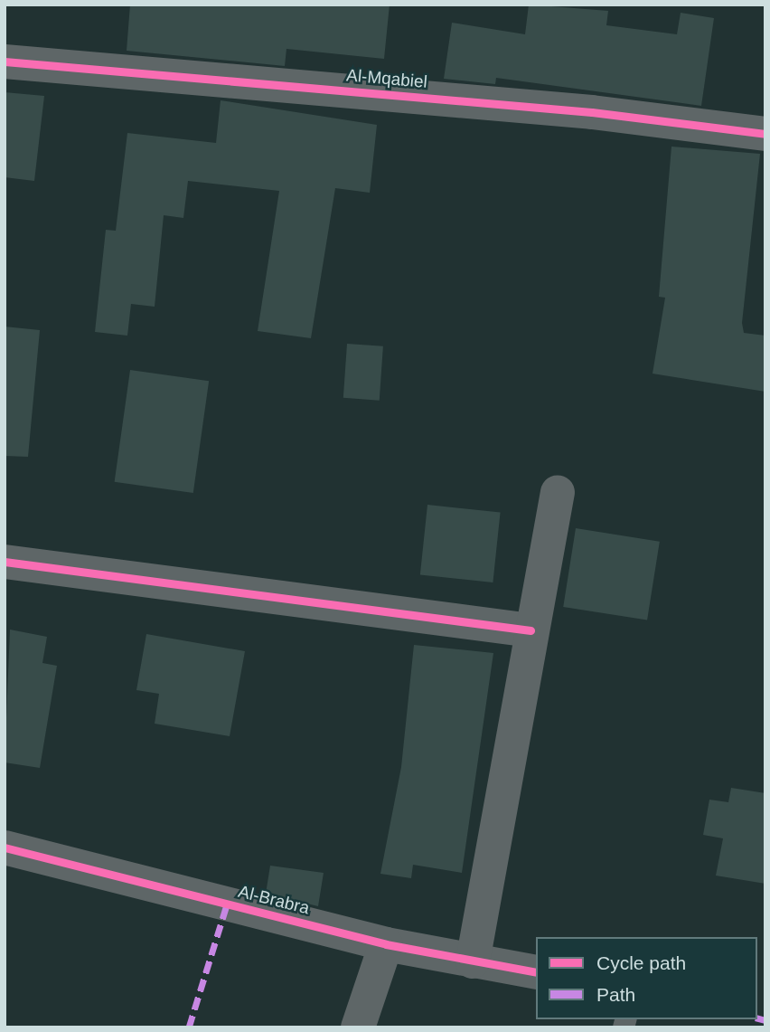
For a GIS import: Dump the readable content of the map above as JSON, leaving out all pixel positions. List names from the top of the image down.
{
  "streets": {
    "street": ["Al-Mqabiel", "Al-Brabra"]
  },
  "legend": ["Cycle path", "Path"]
}
